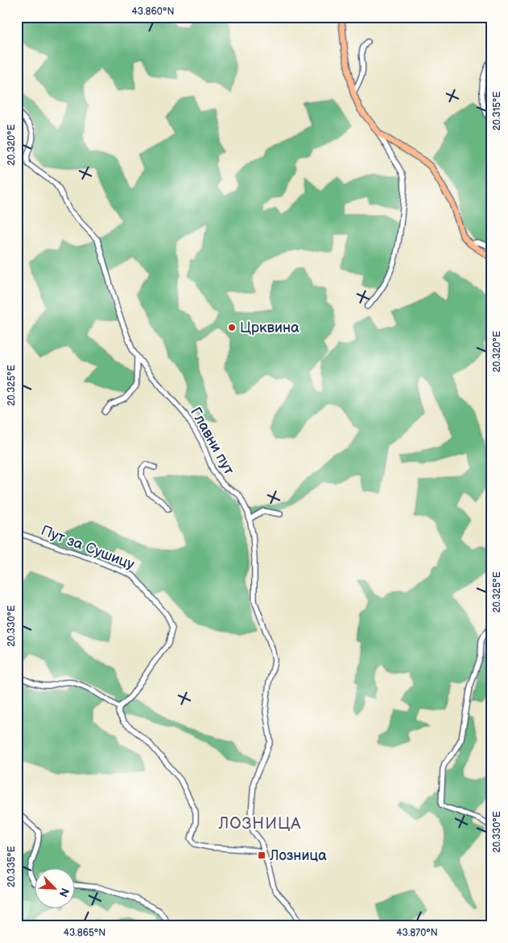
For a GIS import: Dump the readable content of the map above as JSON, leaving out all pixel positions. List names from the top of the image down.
{
  "streets": {
    "street": ["Главни пут", "Пут за Сушицу"]
  },
  "districts": ["ЛОЗНИЦА"],
  "places": {
    "other": ["Црквина"],
    "transit": ["Лозница"]
  },
  "north": "bottom right",
  "coordinates": [
    "43.860°N",
    "20.315°E",
    "20.320°E",
    "20.325°E",
    "20.330°E",
    "20.335°E",
    "43.865°N",
    "43.870°N"
  ]
}
